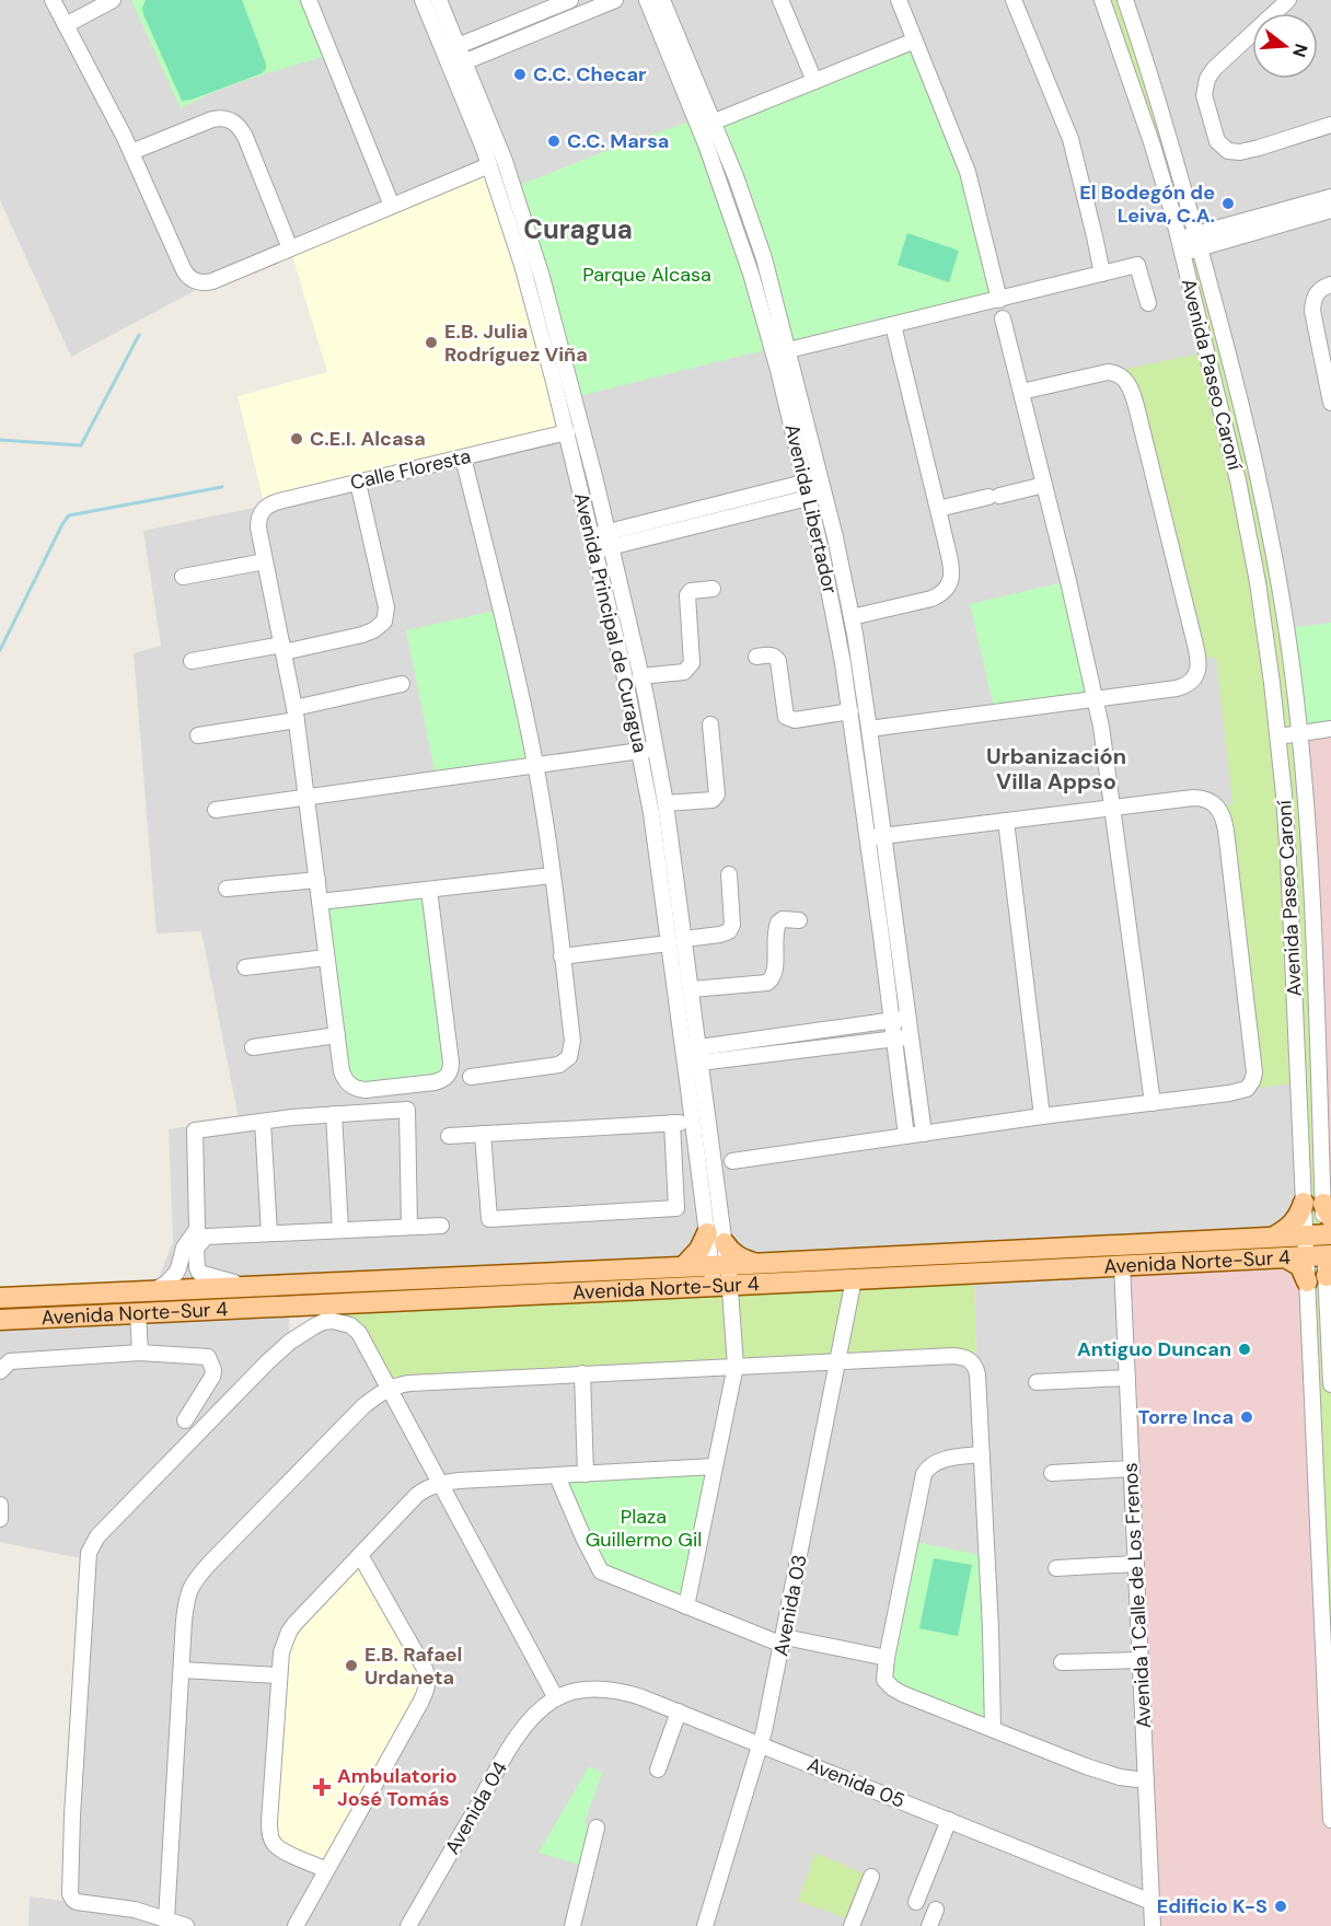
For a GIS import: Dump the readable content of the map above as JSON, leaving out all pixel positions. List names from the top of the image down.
{
  "streets": {
    "main road": ["Avenida Norte-Sur 4"],
    "street": [
      "Avenida Paseo Caroní",
      "Calle Floresta",
      "Avenida Libertador",
      "Avenida Principal de Curagua",
      "Avenida 1 Calle de Los Frenos",
      "Avenida 03",
      "Avenida 05",
      "Avenida 04"
    ]
  },
  "crossings": [
    ["Avenida Paseo Caroní", "Avenida Norte-Sur 4"],
    ["Calle Floresta", "Avenida Principal de Curagua"],
    ["Avenida Principal de Curagua", "Avenida Norte-Sur 4"],
    ["Avenida Norte-Sur 4", "Avenida 1 Calle de Los Frenos"],
    ["Avenida Norte-Sur 4", "Avenida 03"],
    ["Avenida 1 Calle de Los Frenos", "Avenida 05"],
    ["Avenida 03", "Avenida 05"],
    ["Avenida 05", "Avenida 04"]
  ],
  "districts": ["Curagua", "Urbanización Villa Appso"],
  "parks": ["Parque Alcasa", "Plaza Guillermo Gil"],
  "places": {
    "other": [
      "C.C. Checar",
      "C.C. Marsa",
      "El Bodegón de Leiva, C.A.",
      "E.B. Julia Rodríguez Viña",
      "C.E.I. Alcasa",
      "Antiguo Duncan",
      "Torre Inca",
      "E.B. Rafael Urdaneta",
      "Edificio K-S"
    ],
    "health": ["Ambulatorio José Tomás"]
  },
  "north": "right"
}
